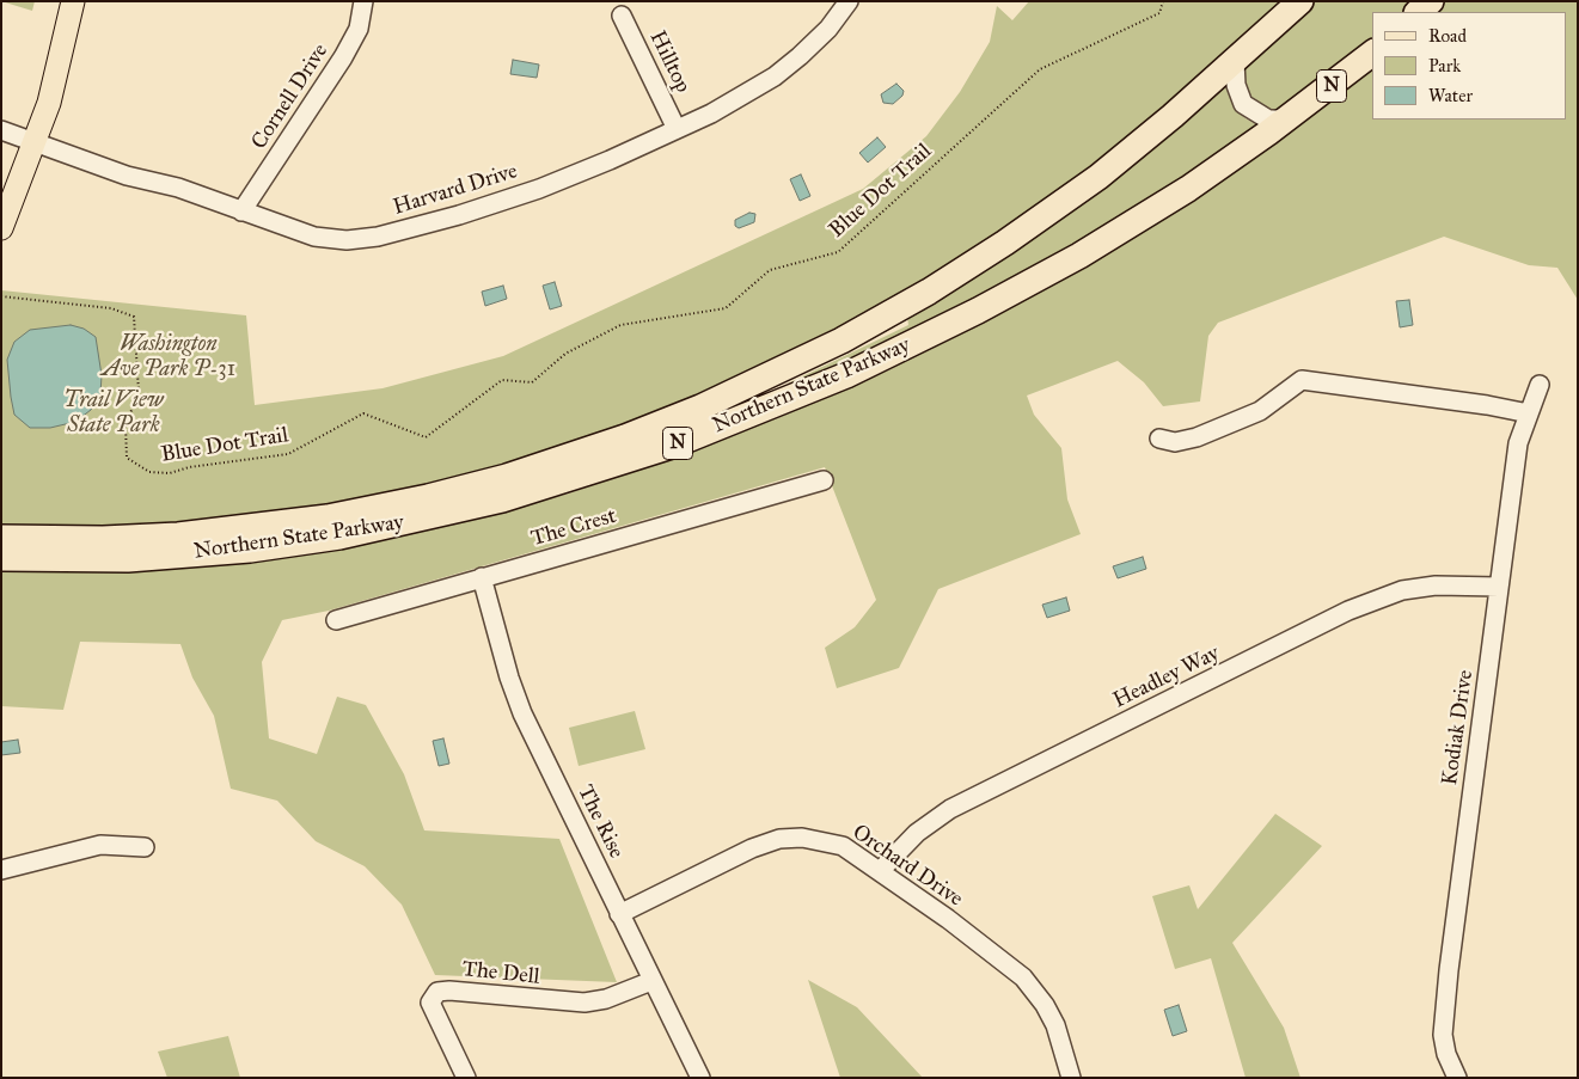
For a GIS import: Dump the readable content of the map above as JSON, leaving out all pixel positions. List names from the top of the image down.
{
  "streets": {
    "highway": ["N", "Northern State Parkway"],
    "street": [
      "Hilltop",
      "Cornell Drive",
      "Harvard Drive",
      "The Crest",
      "Headley Way",
      "Kodiak Drive",
      "The Rise",
      "Orchard Drive",
      "The Dell"
    ],
    "path": ["Blue Dot Trail"]
  },
  "crossings": [
    ["Hilltop", "Harvard Drive"],
    ["Cornell Drive", "Harvard Drive"],
    ["The Crest", "The Rise"],
    ["Headley Way", "Kodiak Drive"],
    ["Headley Way", "Orchard Drive"],
    ["The Rise", "Orchard Drive"],
    ["The Rise", "The Dell"]
  ],
  "parks": ["Washington Ave Park P-31", "Trail View State Park"],
  "legend": ["Road", "Park", "Water"]
}
